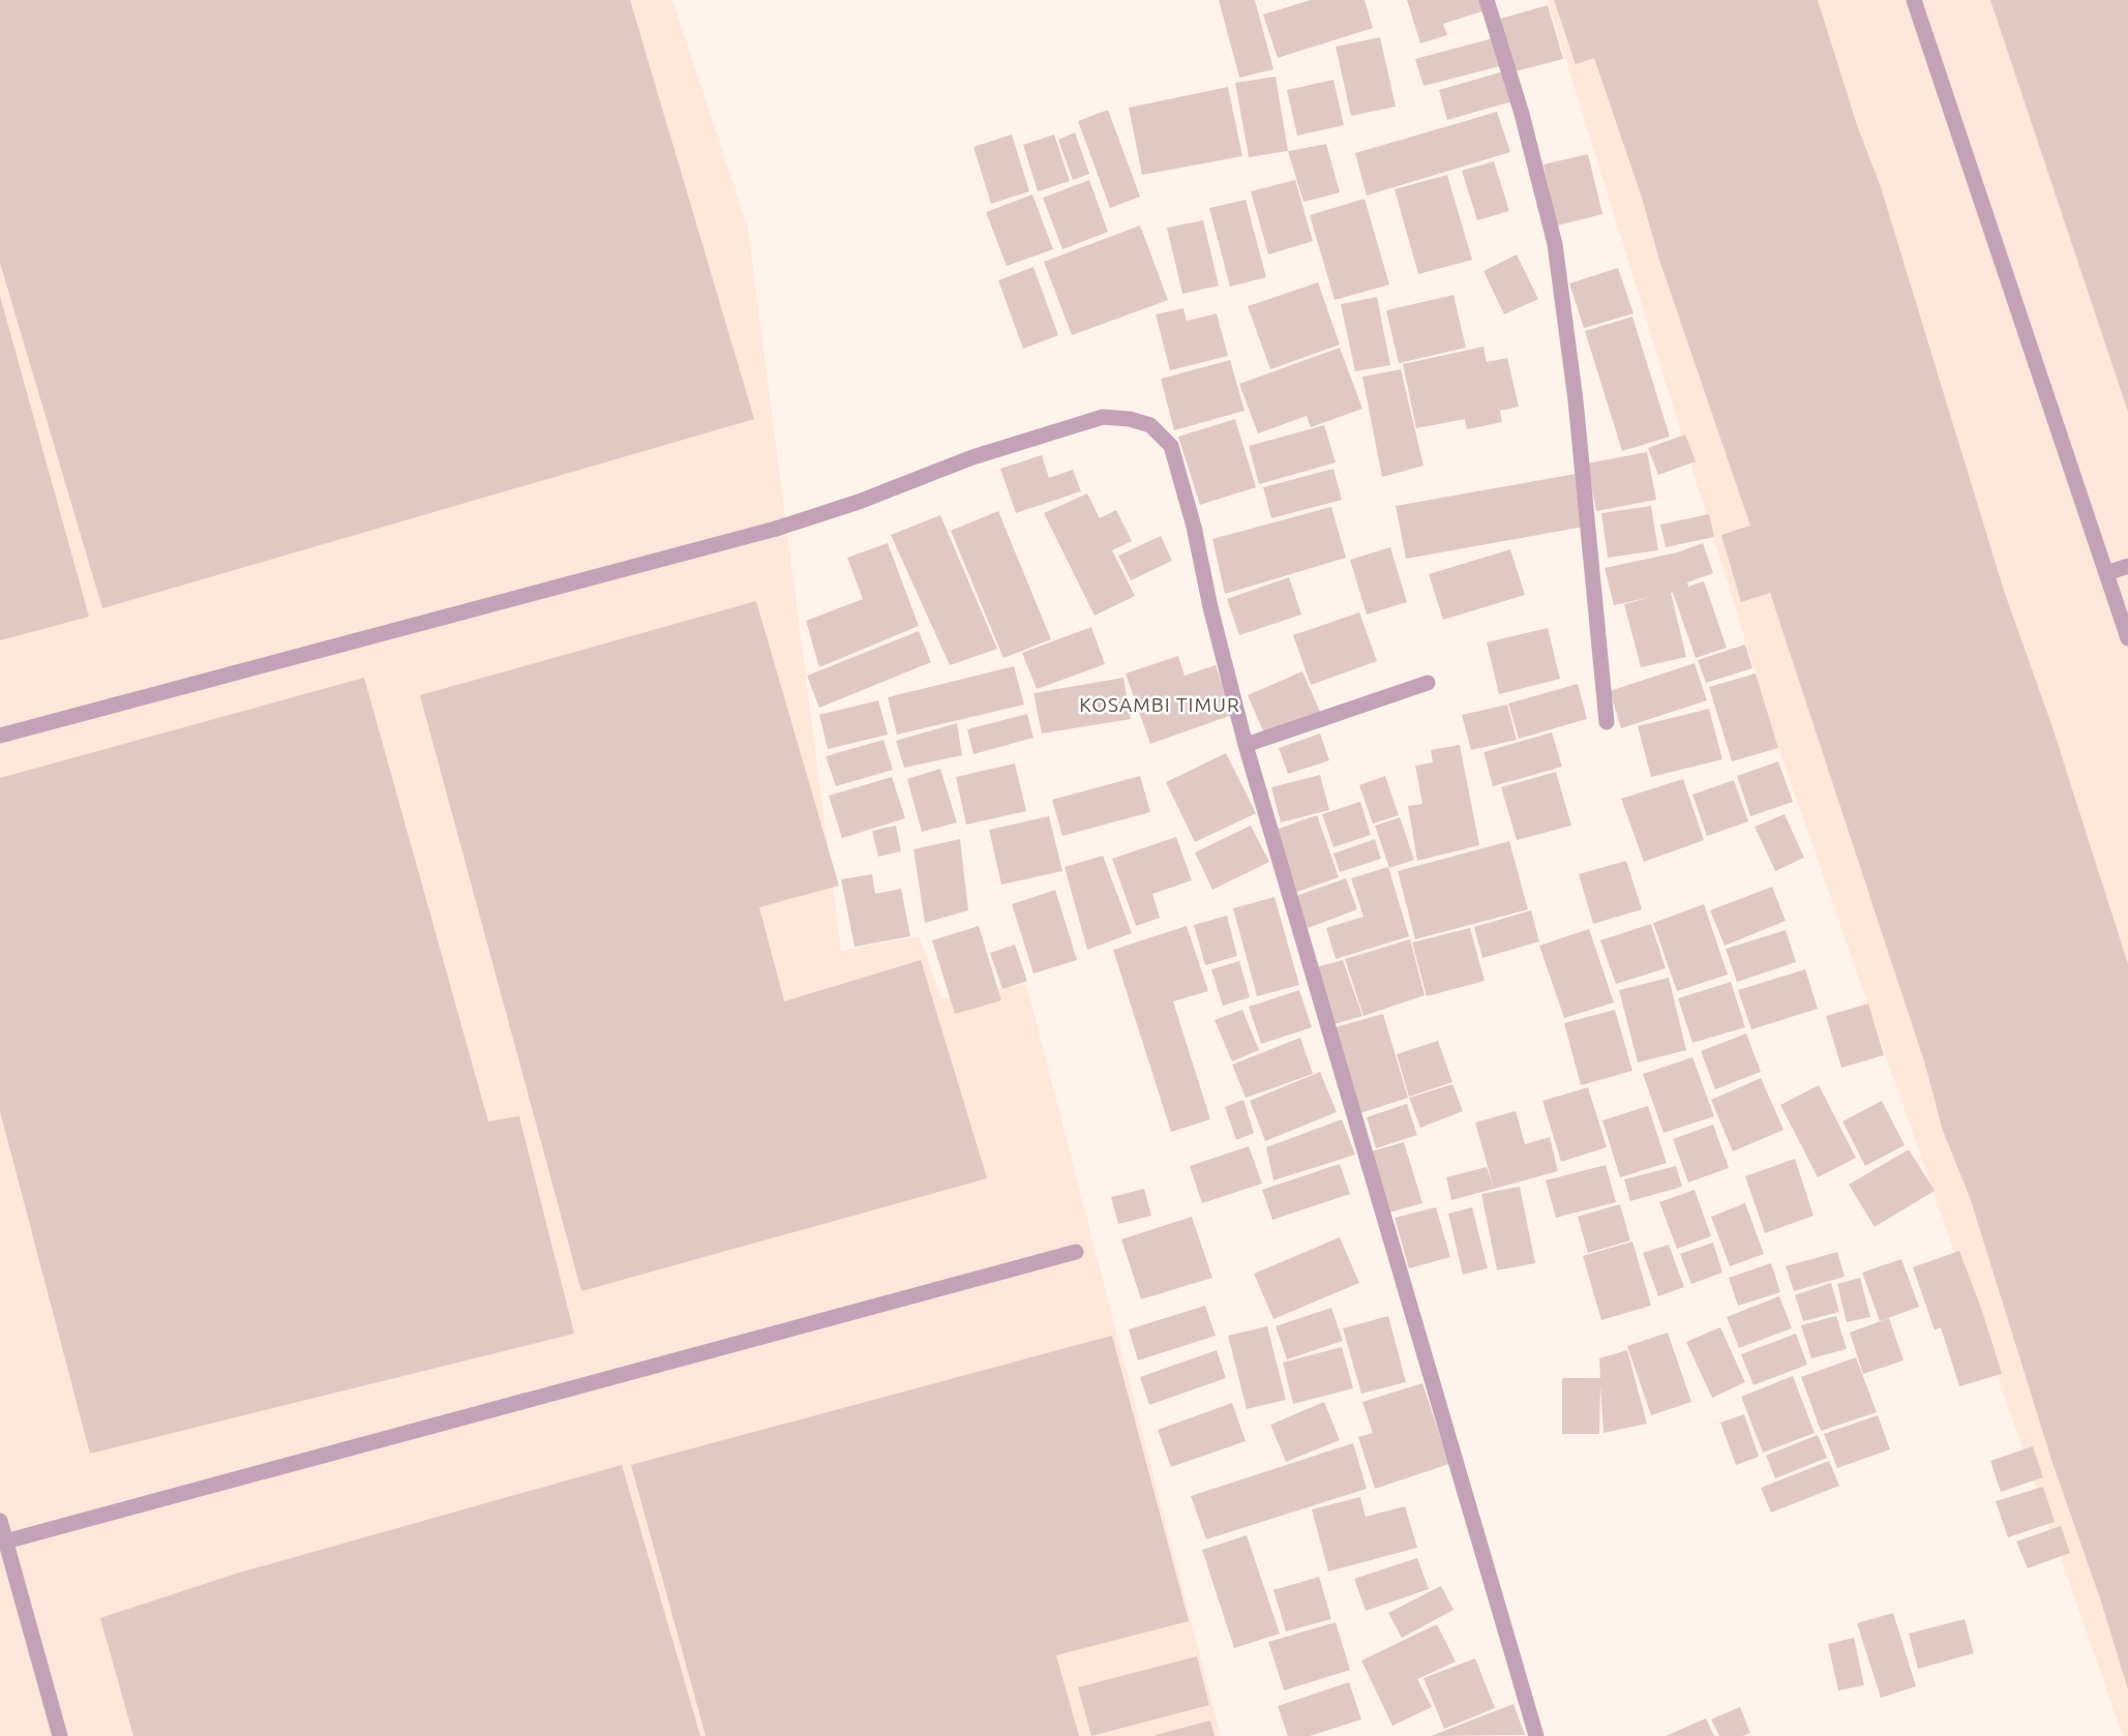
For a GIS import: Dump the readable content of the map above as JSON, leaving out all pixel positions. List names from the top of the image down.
{
  "districts": ["KOSAMBI TIMUR"]
}
